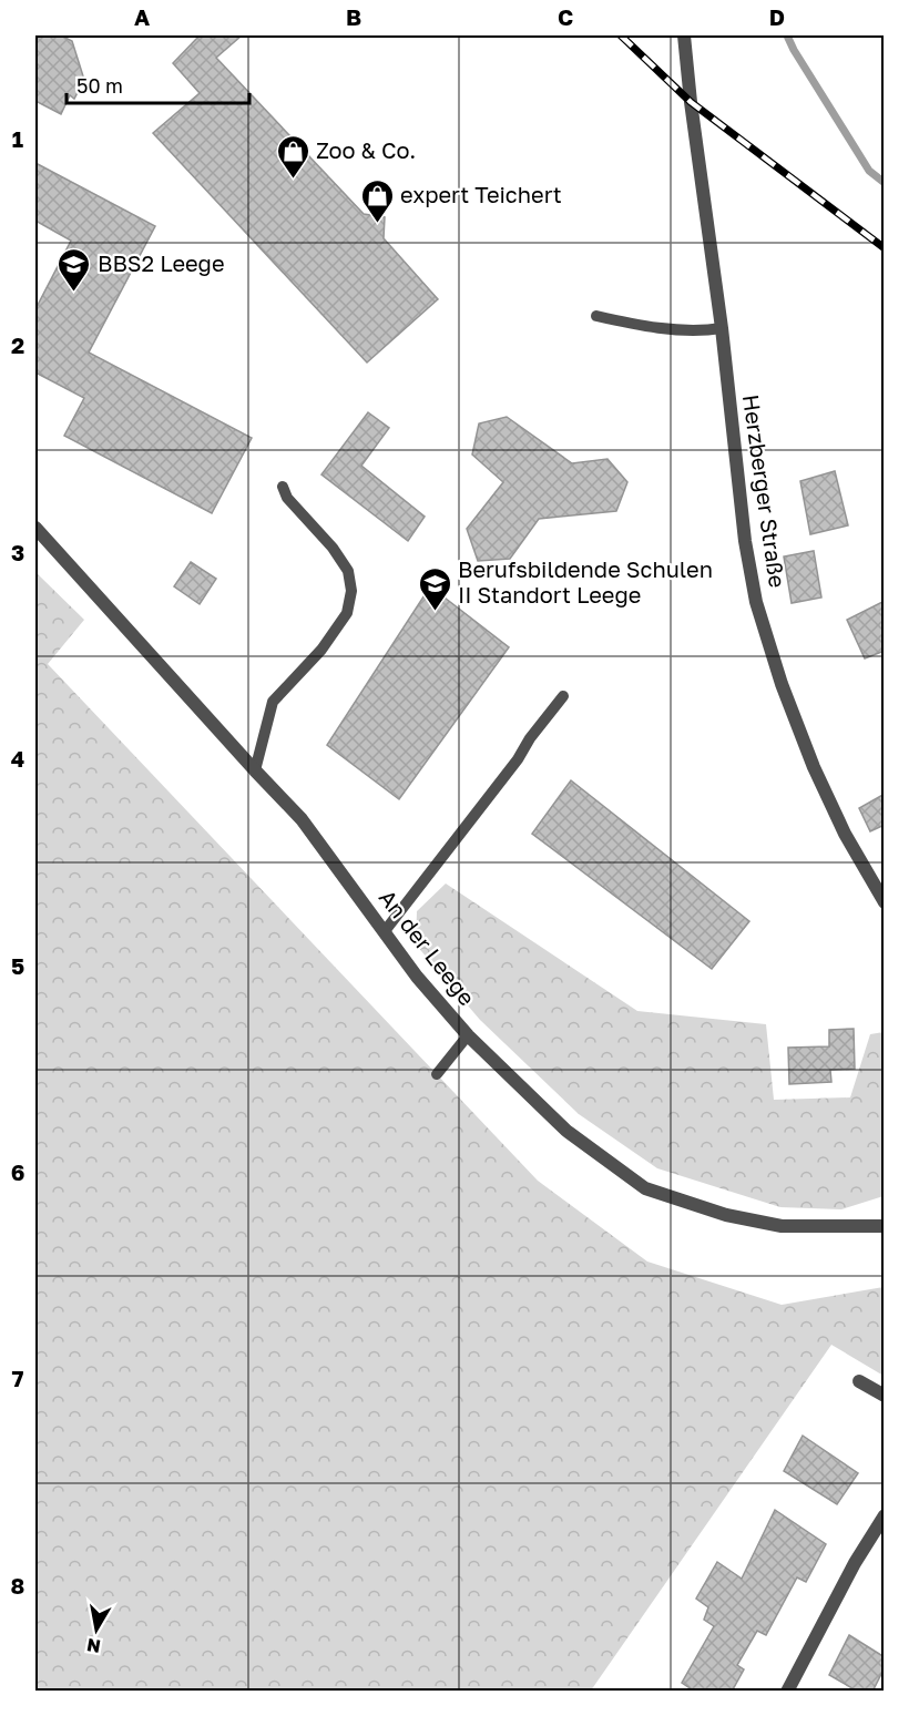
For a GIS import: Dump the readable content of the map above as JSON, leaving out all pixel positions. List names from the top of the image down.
{
  "streets": {
    "street": ["Herzberger Straße", "An der Leege"]
  },
  "places": {
    "shop": ["Zoo & Co.", "expert Teichert"],
    "school or university": ["BBS2 Leege", "Berufsbildende Schulen II Standort Leege"]
  },
  "scale_bar": "50 m",
  "north": "bottom",
  "grid": {
    "columns": [
      "A",
      "B",
      "C",
      "D"
    ],
    "rows": [
      "1",
      "2",
      "3",
      "4",
      "5",
      "6",
      "7",
      "8"
    ]
  }
}
